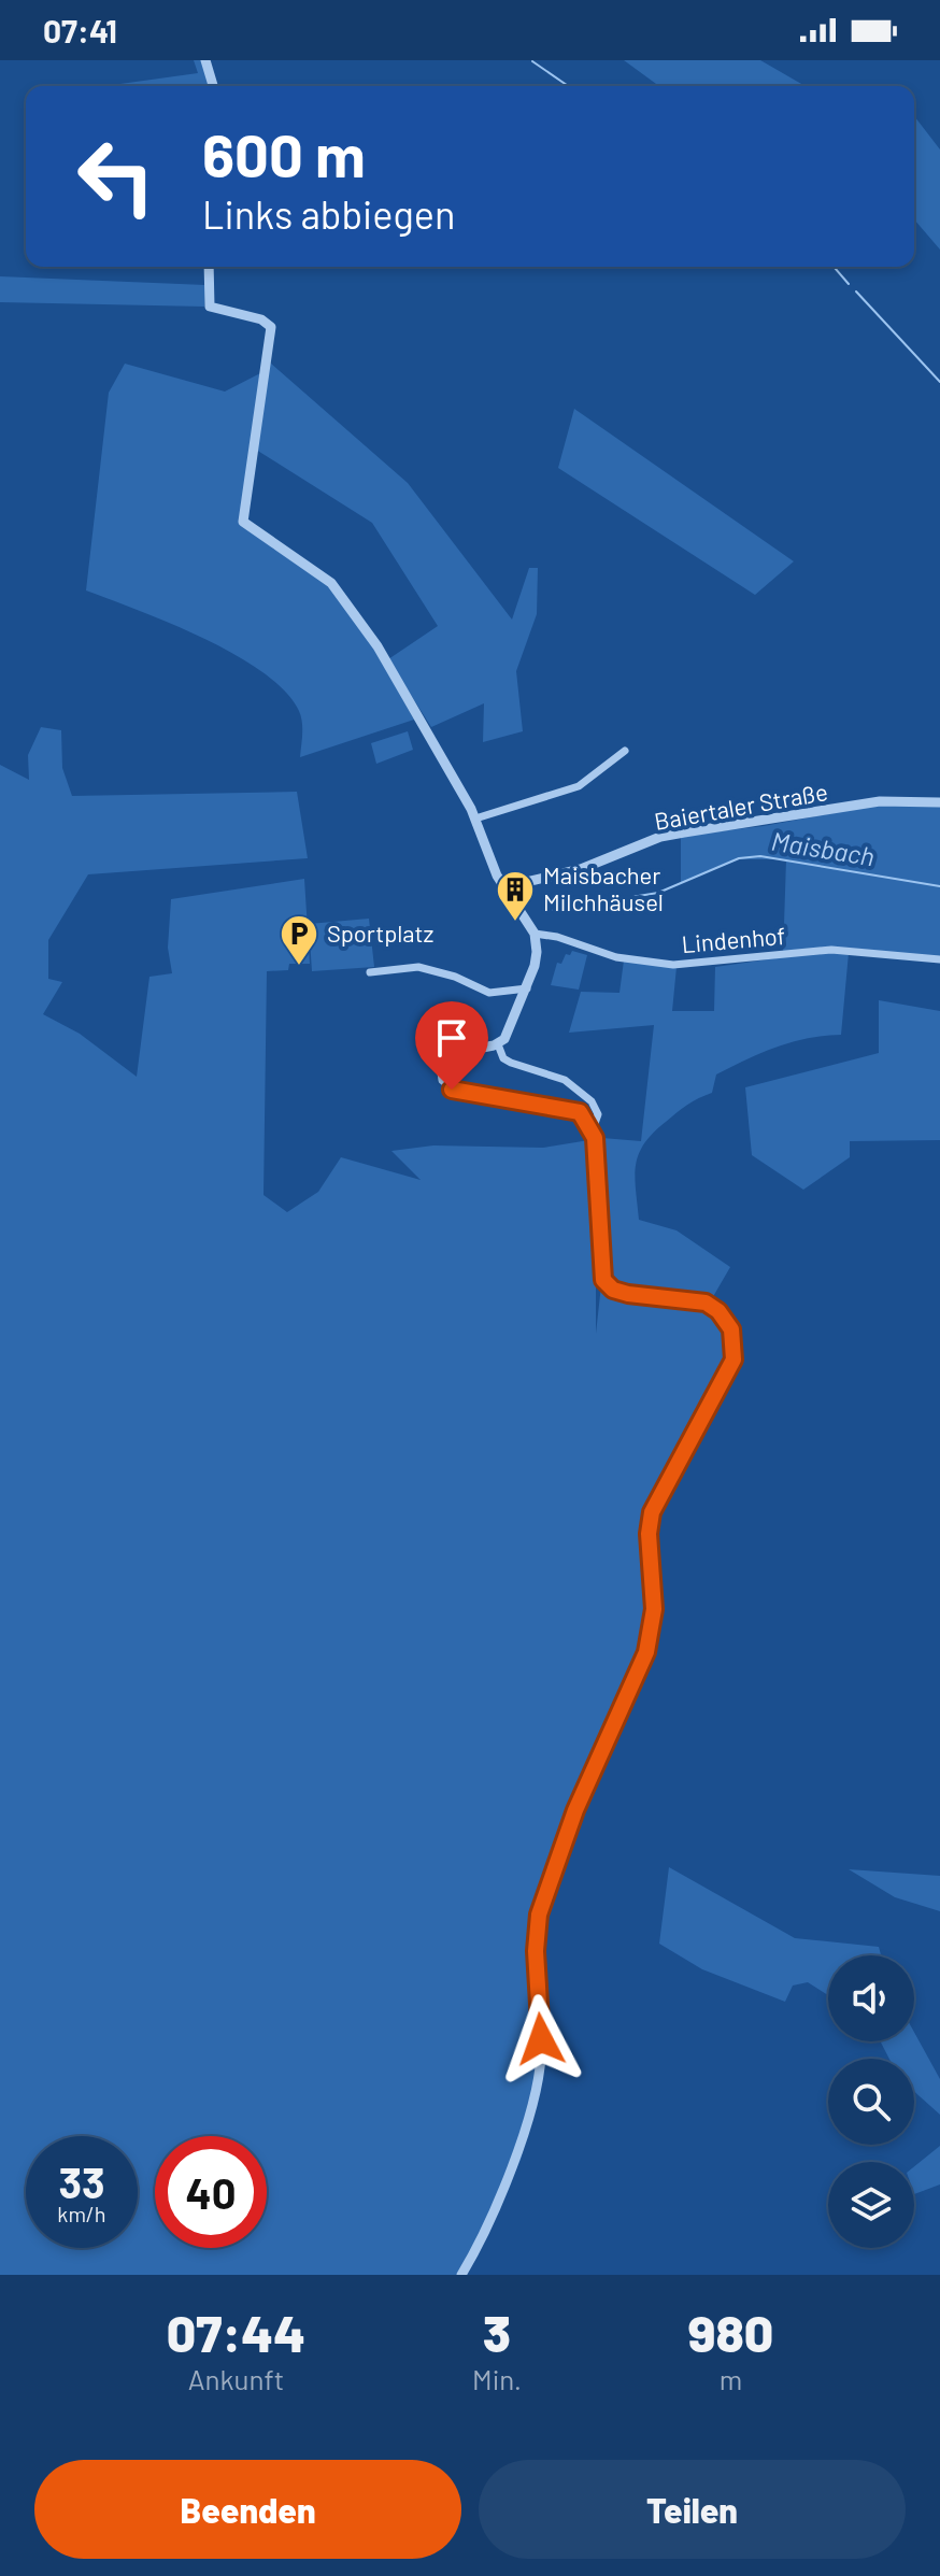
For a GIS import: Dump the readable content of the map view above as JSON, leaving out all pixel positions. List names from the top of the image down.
{
  "streets": {
    "street": ["Baiertaler Straße", "Lindenhof"]
  },
  "water": ["Maisbach"],
  "places": {
    "building": ["Maisbacher Milchhäusel"],
    "parking": ["Sportplatz"]
  },
  "page": {
    "status": "07:41",
    "turn": ["600 m", "Links abbiegen"],
    "speed": "33 km/h",
    "limit": "40",
    "eta": [
      "07:44",
      "Ankunft",
      "3",
      "Min.",
      "980",
      "m"
    ],
    "buttons": ["Beenden", "Teilen"]
  }
}
